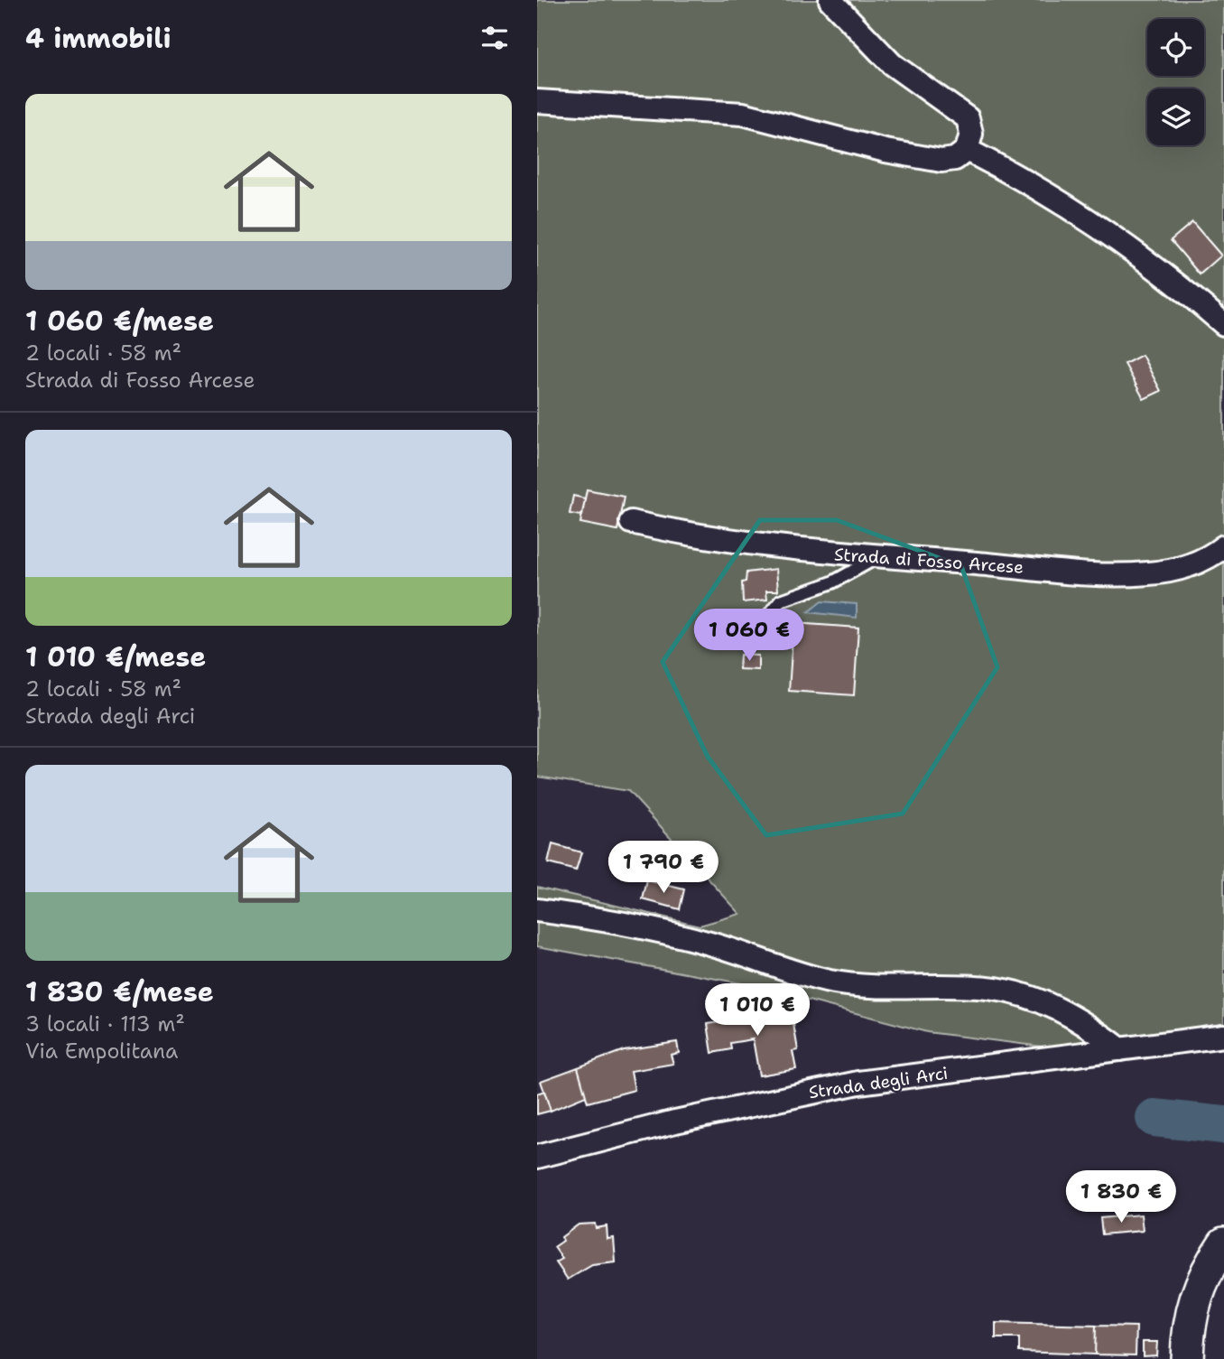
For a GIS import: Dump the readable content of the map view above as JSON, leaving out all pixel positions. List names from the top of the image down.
{
  "streets": {
    "street": ["Strada di Fosso Arcese", "Strada degli Arci"]
  },
  "page": {
    "heading": "4 immobili",
    "list": [
      {
        "name": "1 060 €/mese",
        "note": "2 locali · 58 m² · Strada di Fosso Arcese"
      },
      {
        "name": "1 010 €/mese",
        "note": "2 locali · 58 m² · Strada degli Arci"
      },
      {
        "name": "1 830 €/mese",
        "note": "3 locali · 113 m² · Via Empolitana"
      }
    ],
    "price": [
      "1 060 €",
      "1 790 €",
      "1 010 €",
      "1 830 €"
    ]
  }
}
